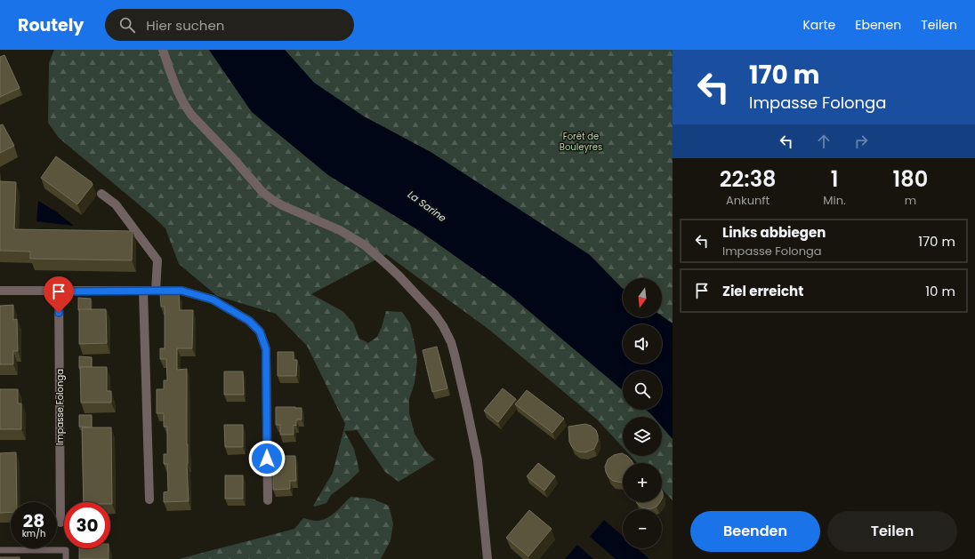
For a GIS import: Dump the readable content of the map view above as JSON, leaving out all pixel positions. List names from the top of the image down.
{
  "streets": {
    "street": ["Impasse Folonga"]
  },
  "water": ["La Sarine"],
  "parks": ["Forêt de Bouleyres"],
  "north": "bottom",
  "page": {
    "header": "Routely",
    "search": "Hier suchen",
    "nav": ["Karte", "Ebenen", "Teilen"],
    "turn": ["170 m", "Impasse Folonga"],
    "eta": [
      "22:38",
      "Ankunft",
      "1",
      "Min.",
      "180",
      "m"
    ],
    "list": [
      {
        "name": "Links abbiegen",
        "note": "Impasse Folonga",
        "value": "170 m"
      },
      {
        "name": "Ziel erreicht",
        "value": "10 m"
      }
    ],
    "map_buttons": ["+", "−"],
    "speed": "28 km/h",
    "limit": "30",
    "buttons": ["Beenden", "Teilen"]
  }
}
